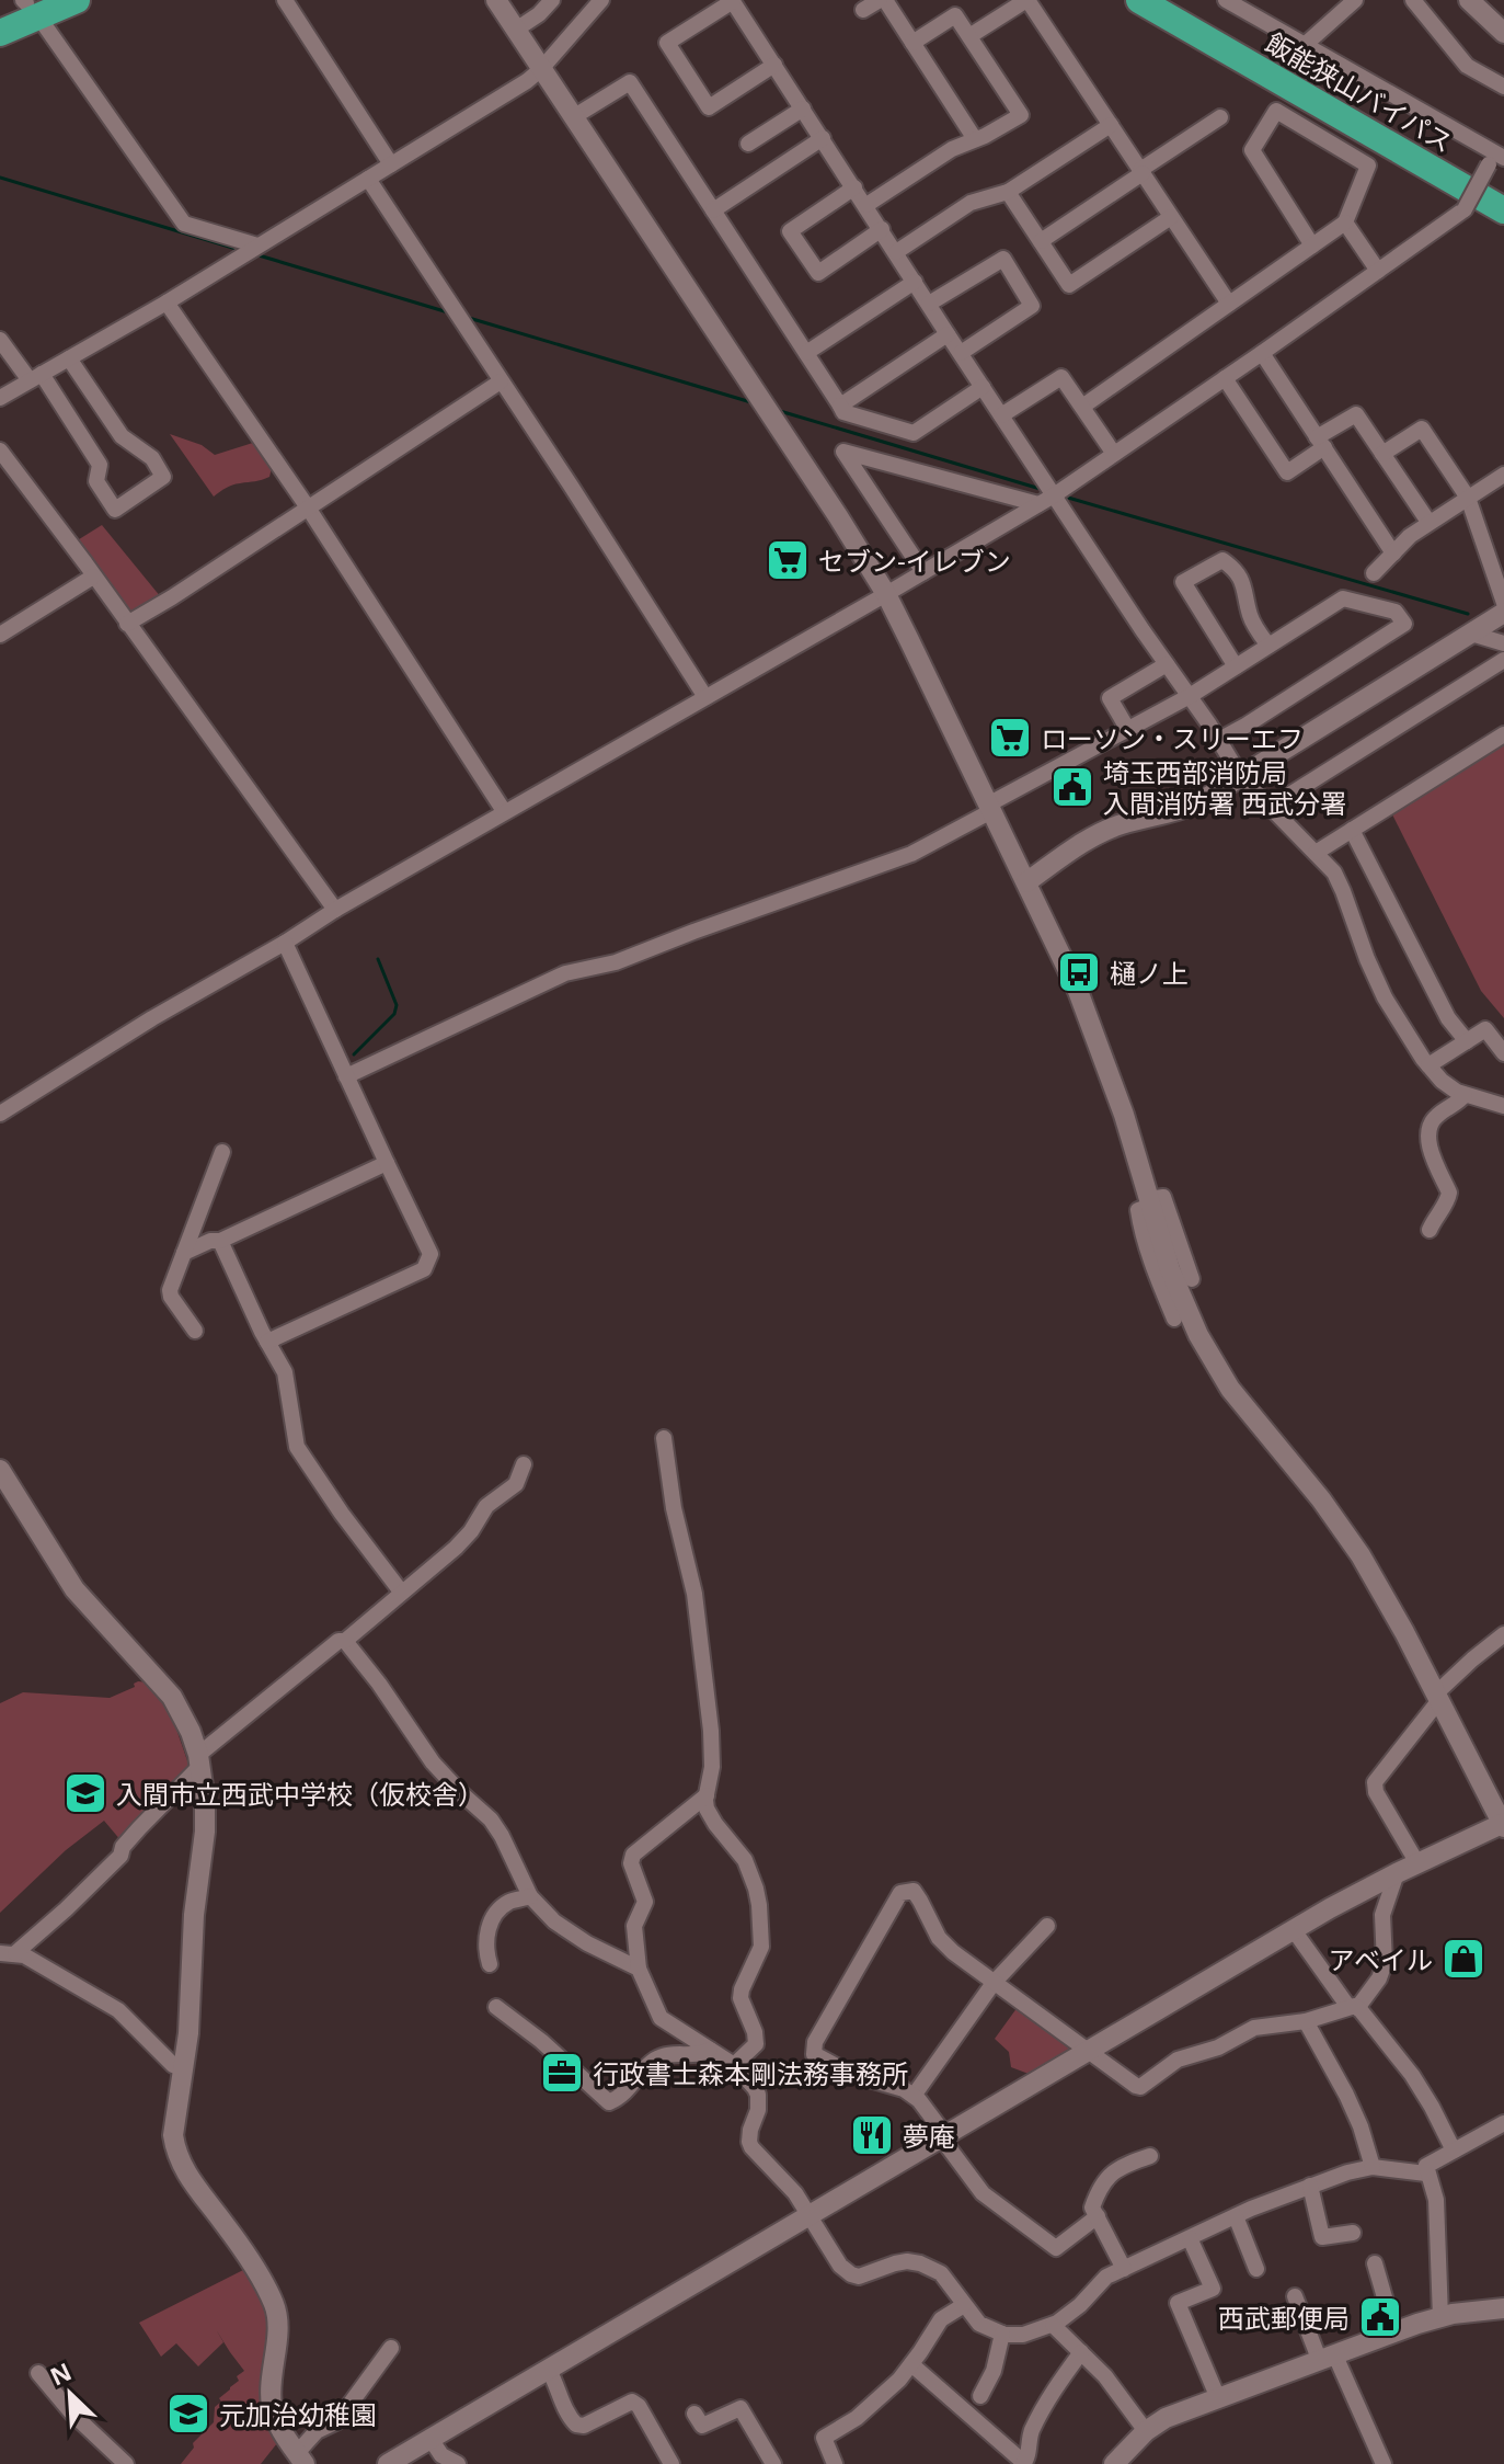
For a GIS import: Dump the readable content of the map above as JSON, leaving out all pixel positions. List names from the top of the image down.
{
  "streets": {
    "highway": ["飯能狭山バイパス"]
  },
  "places": {
    "supermarket": ["セブン-イレブン", "ローソン・スリーエフ"],
    "public building": ["埼玉西部消防局 入間消防署 西武分署", "西武郵便局"],
    "bus stop": ["樋ノ上"],
    "school or university": ["入間市立西武中学校（仮校舎）", "元加治幼稚園"],
    "shop": ["アベイル"],
    "office": ["行政書士森本剛法務事務所"],
    "restaurant": ["夢庵"]
  },
  "north": "top left"
}
